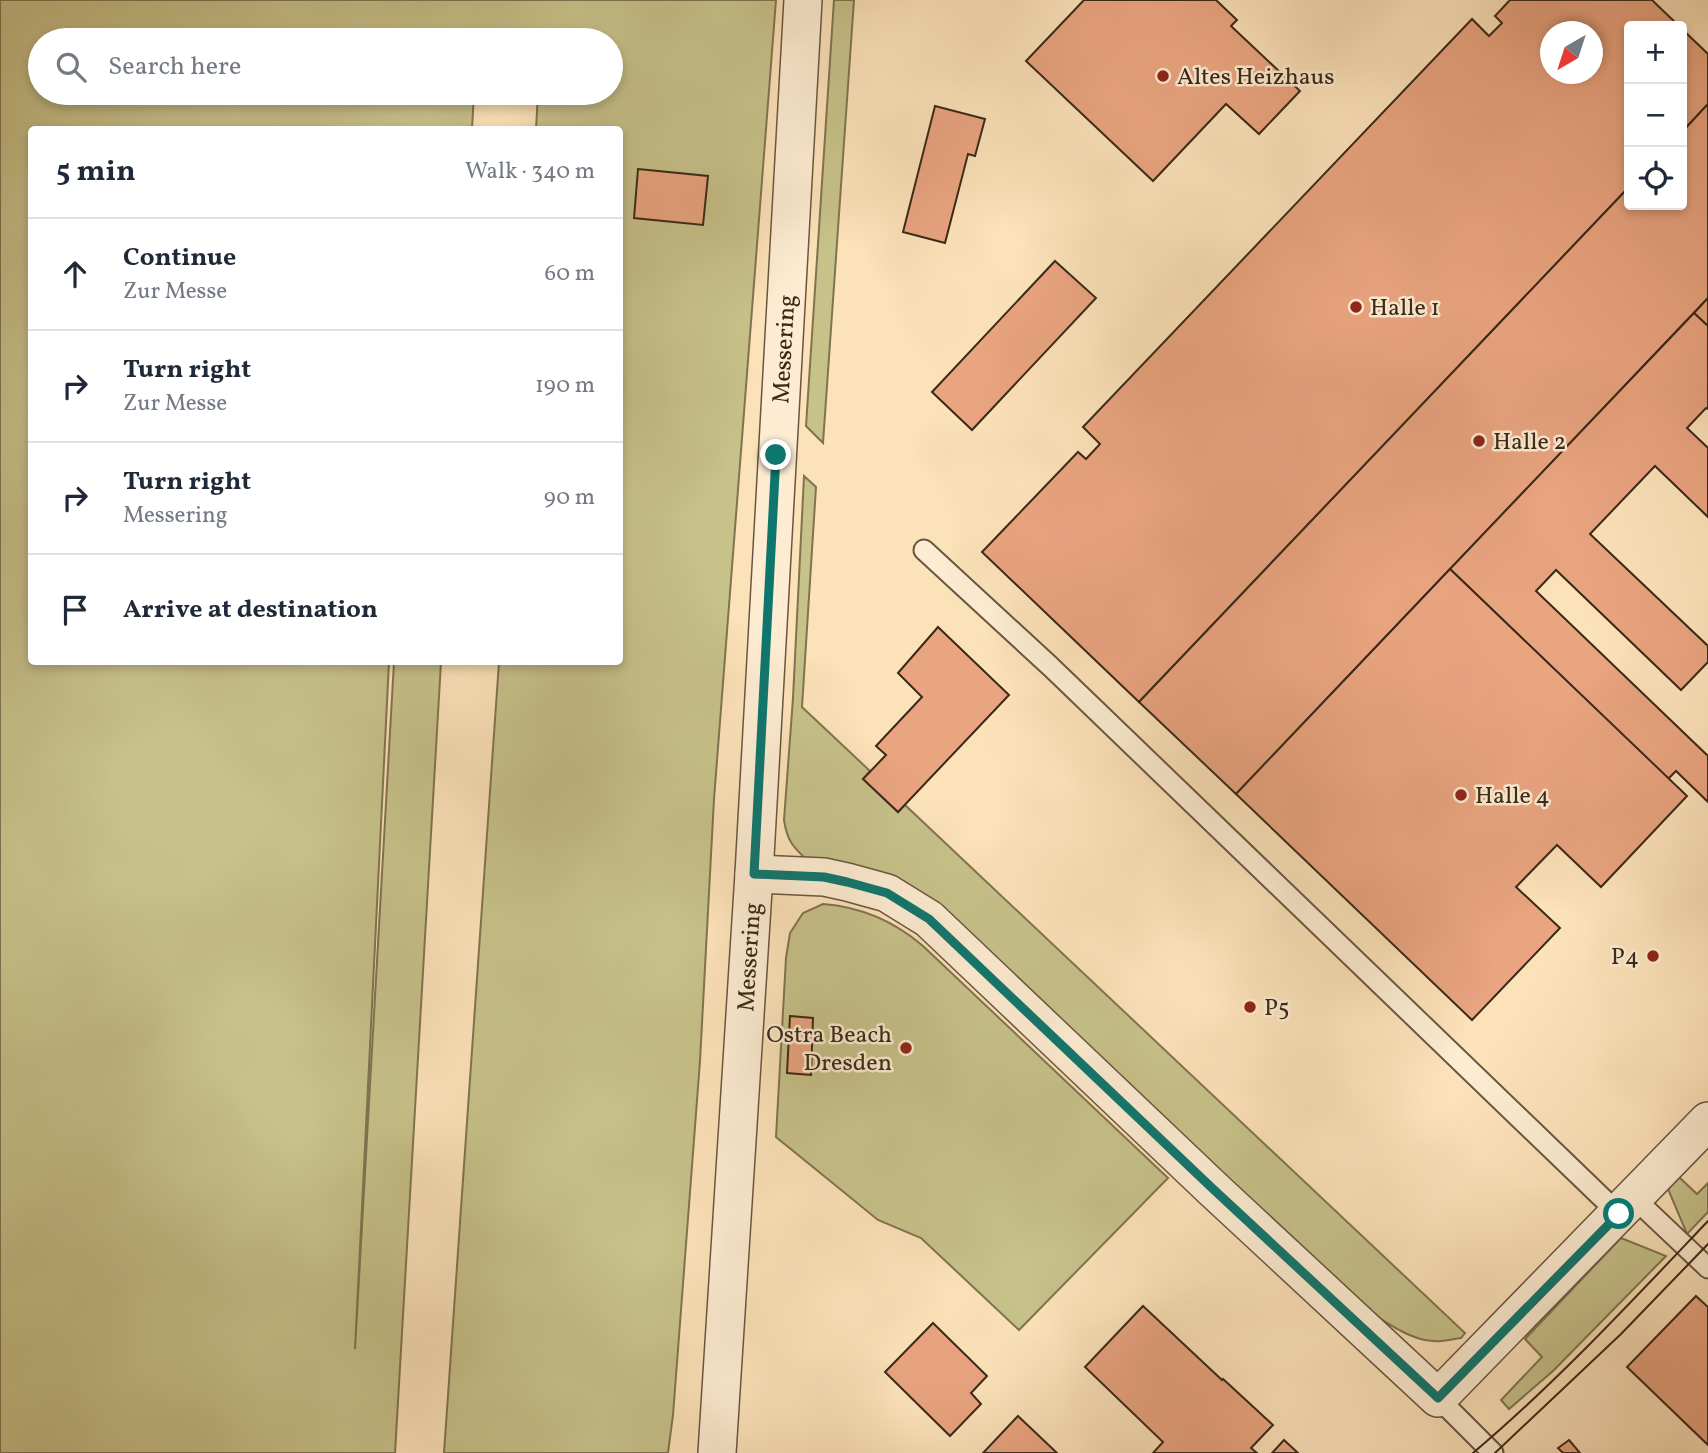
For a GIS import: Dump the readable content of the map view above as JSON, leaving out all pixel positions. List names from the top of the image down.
{
  "streets": {
    "street": ["Messering"]
  },
  "places": [
    "Altes Heizhaus",
    "Halle 1",
    "Halle 2",
    "Halle 4",
    "P4",
    "P5",
    "Ostra Beach Dresden"
  ],
  "north": "bottom left",
  "page": {
    "map_buttons": ["+", "−"],
    "search": "Search here",
    "heading": ["5 min", "Walk · 340 m"],
    "list": [
      ["Continue", "Zur Messe", "60 m"],
      ["Turn right", "Zur Messe", "190 m"],
      ["Turn right", "Messering", "90 m"],
      "Arrive at destination"
    ]
  }
}
